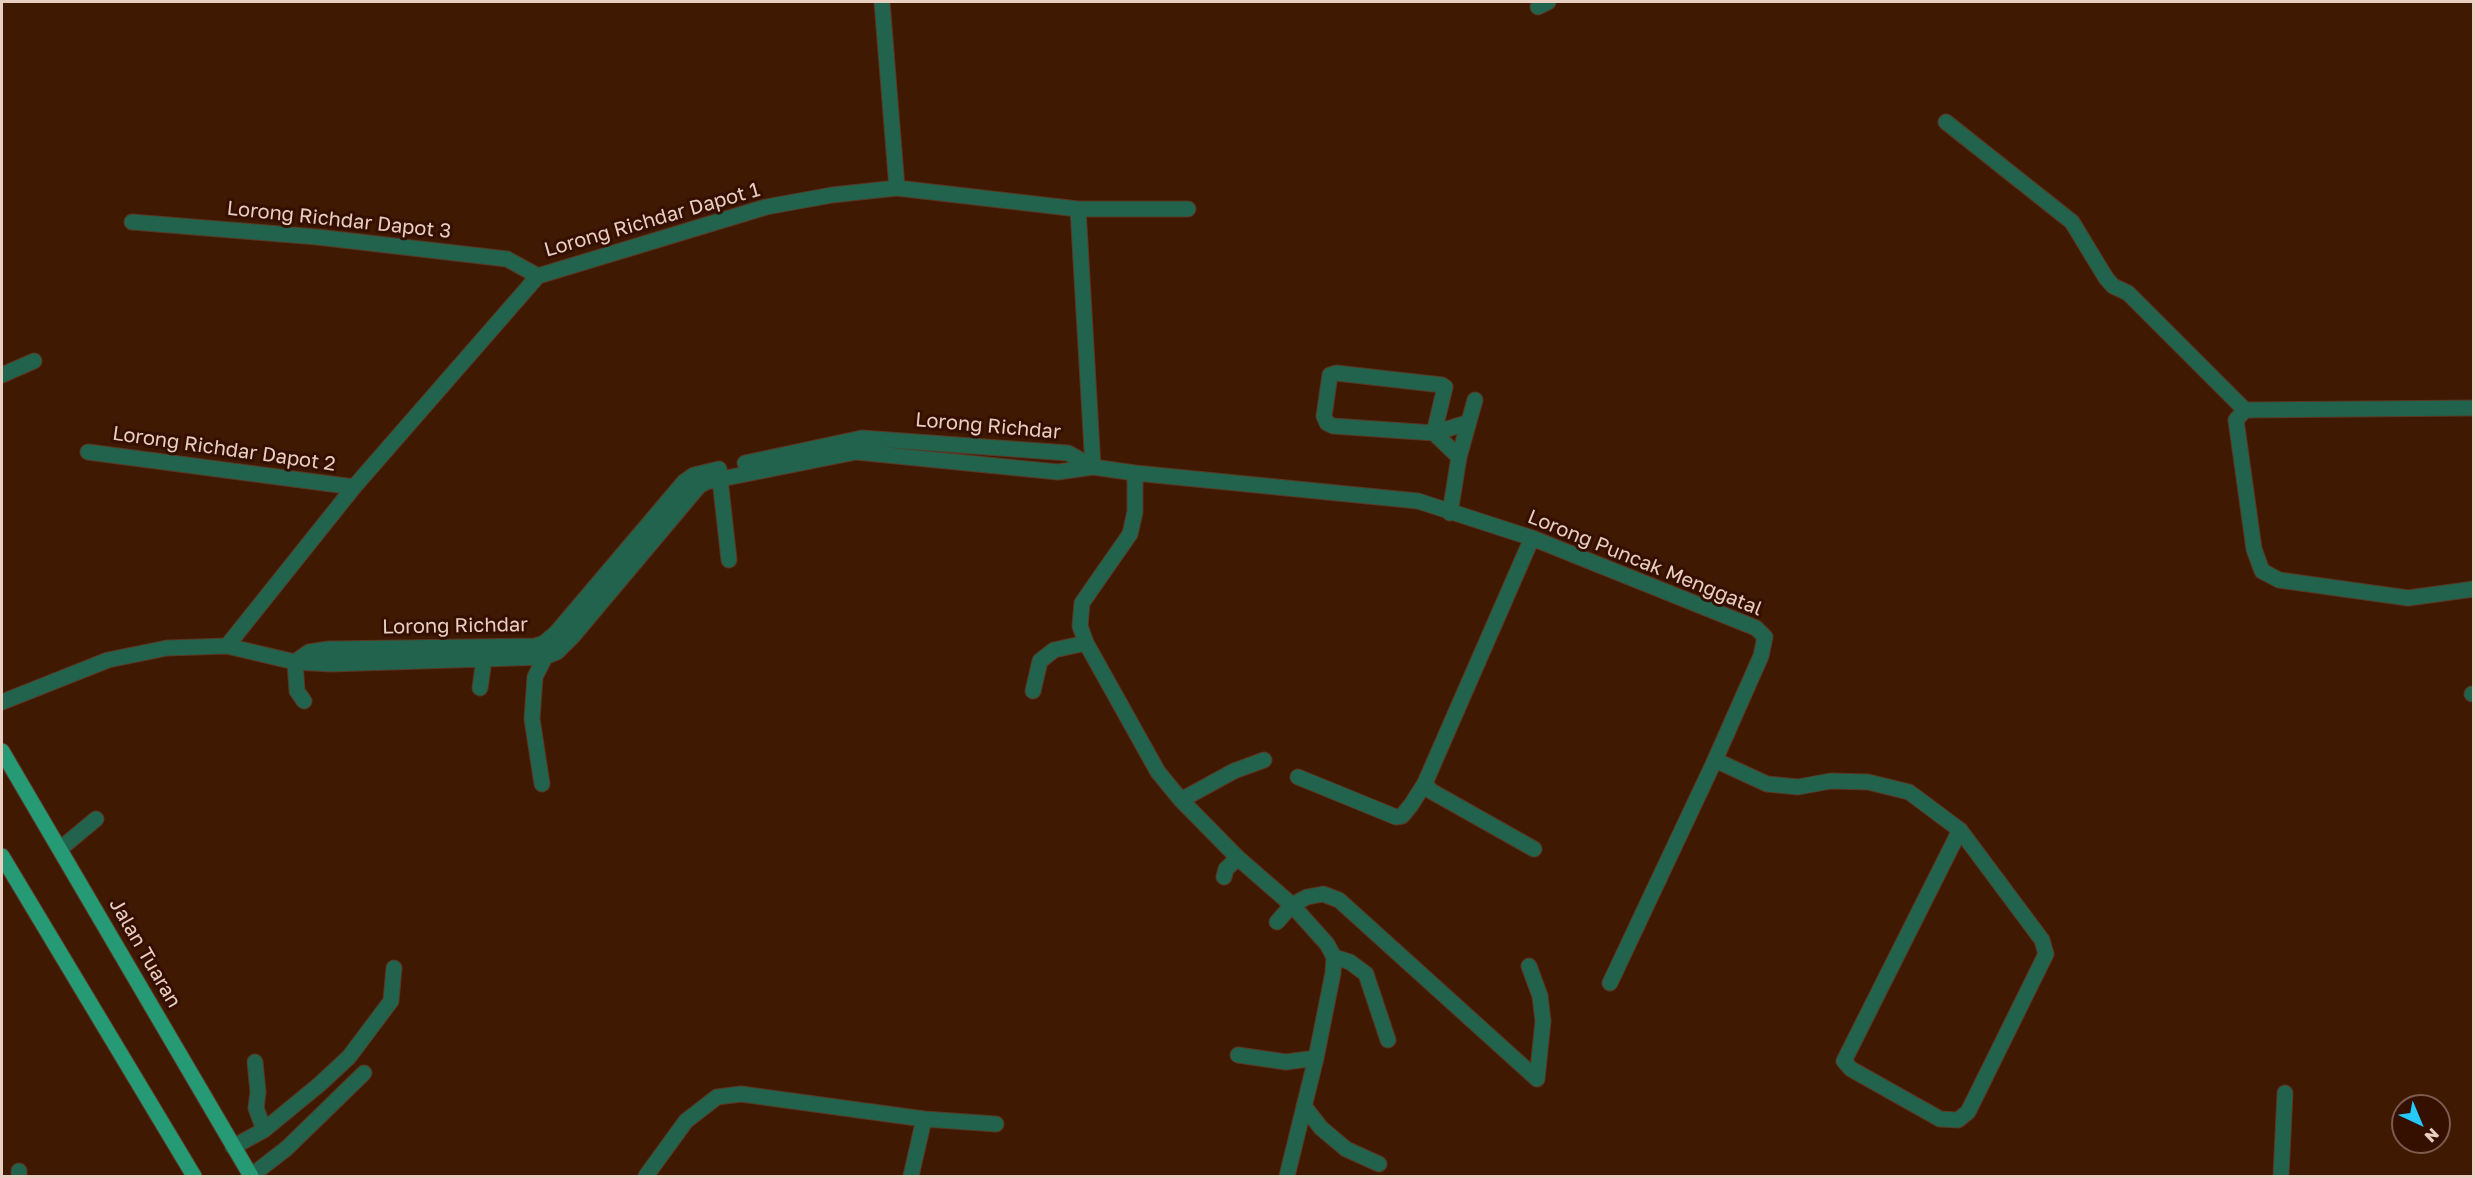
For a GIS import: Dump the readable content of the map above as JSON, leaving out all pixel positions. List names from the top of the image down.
{
  "streets": {
    "main road": ["Jalan Tuaran"],
    "street": [
      "Lorong Richdar Dapot 3",
      "Lorong Richdar Dapot 1",
      "Lorong Richdar",
      "Lorong Richdar Dapot 2",
      "Lorong Puncak Menggatal"
    ]
  },
  "crossings": [
    ["Lorong Richdar Dapot 3", "Lorong Richdar Dapot 1"],
    ["Lorong Richdar Dapot 1", "Lorong Richdar"],
    ["Lorong Richdar Dapot 1", "Lorong Richdar Dapot 2"],
    ["Lorong Richdar", "Lorong Puncak Menggatal"]
  ],
  "north": "bottom right"
}
